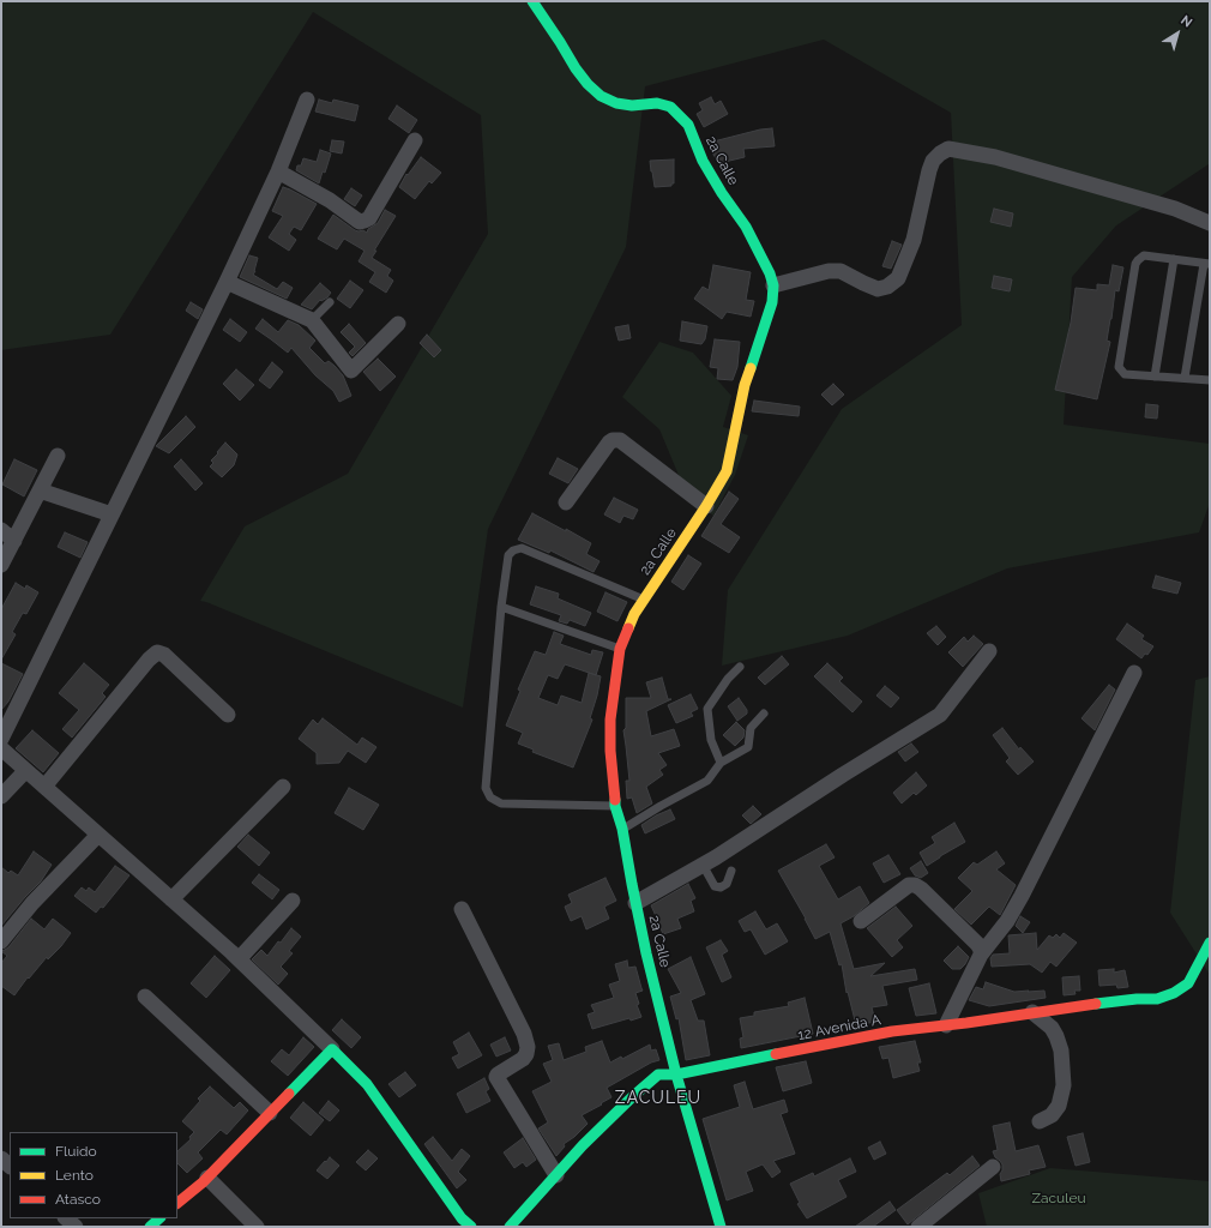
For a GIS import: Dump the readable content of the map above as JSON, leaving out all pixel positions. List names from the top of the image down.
{
  "streets": {
    "street": ["2a Calle", "12 Avenida A"]
  },
  "crossings": [
    ["2a Calle", "12 Avenida A"]
  ],
  "districts": ["ZACULEU"],
  "parks": ["Zaculeu"],
  "legend": ["Fluido", "Lento", "Atasco"],
  "north": "top right"
}
